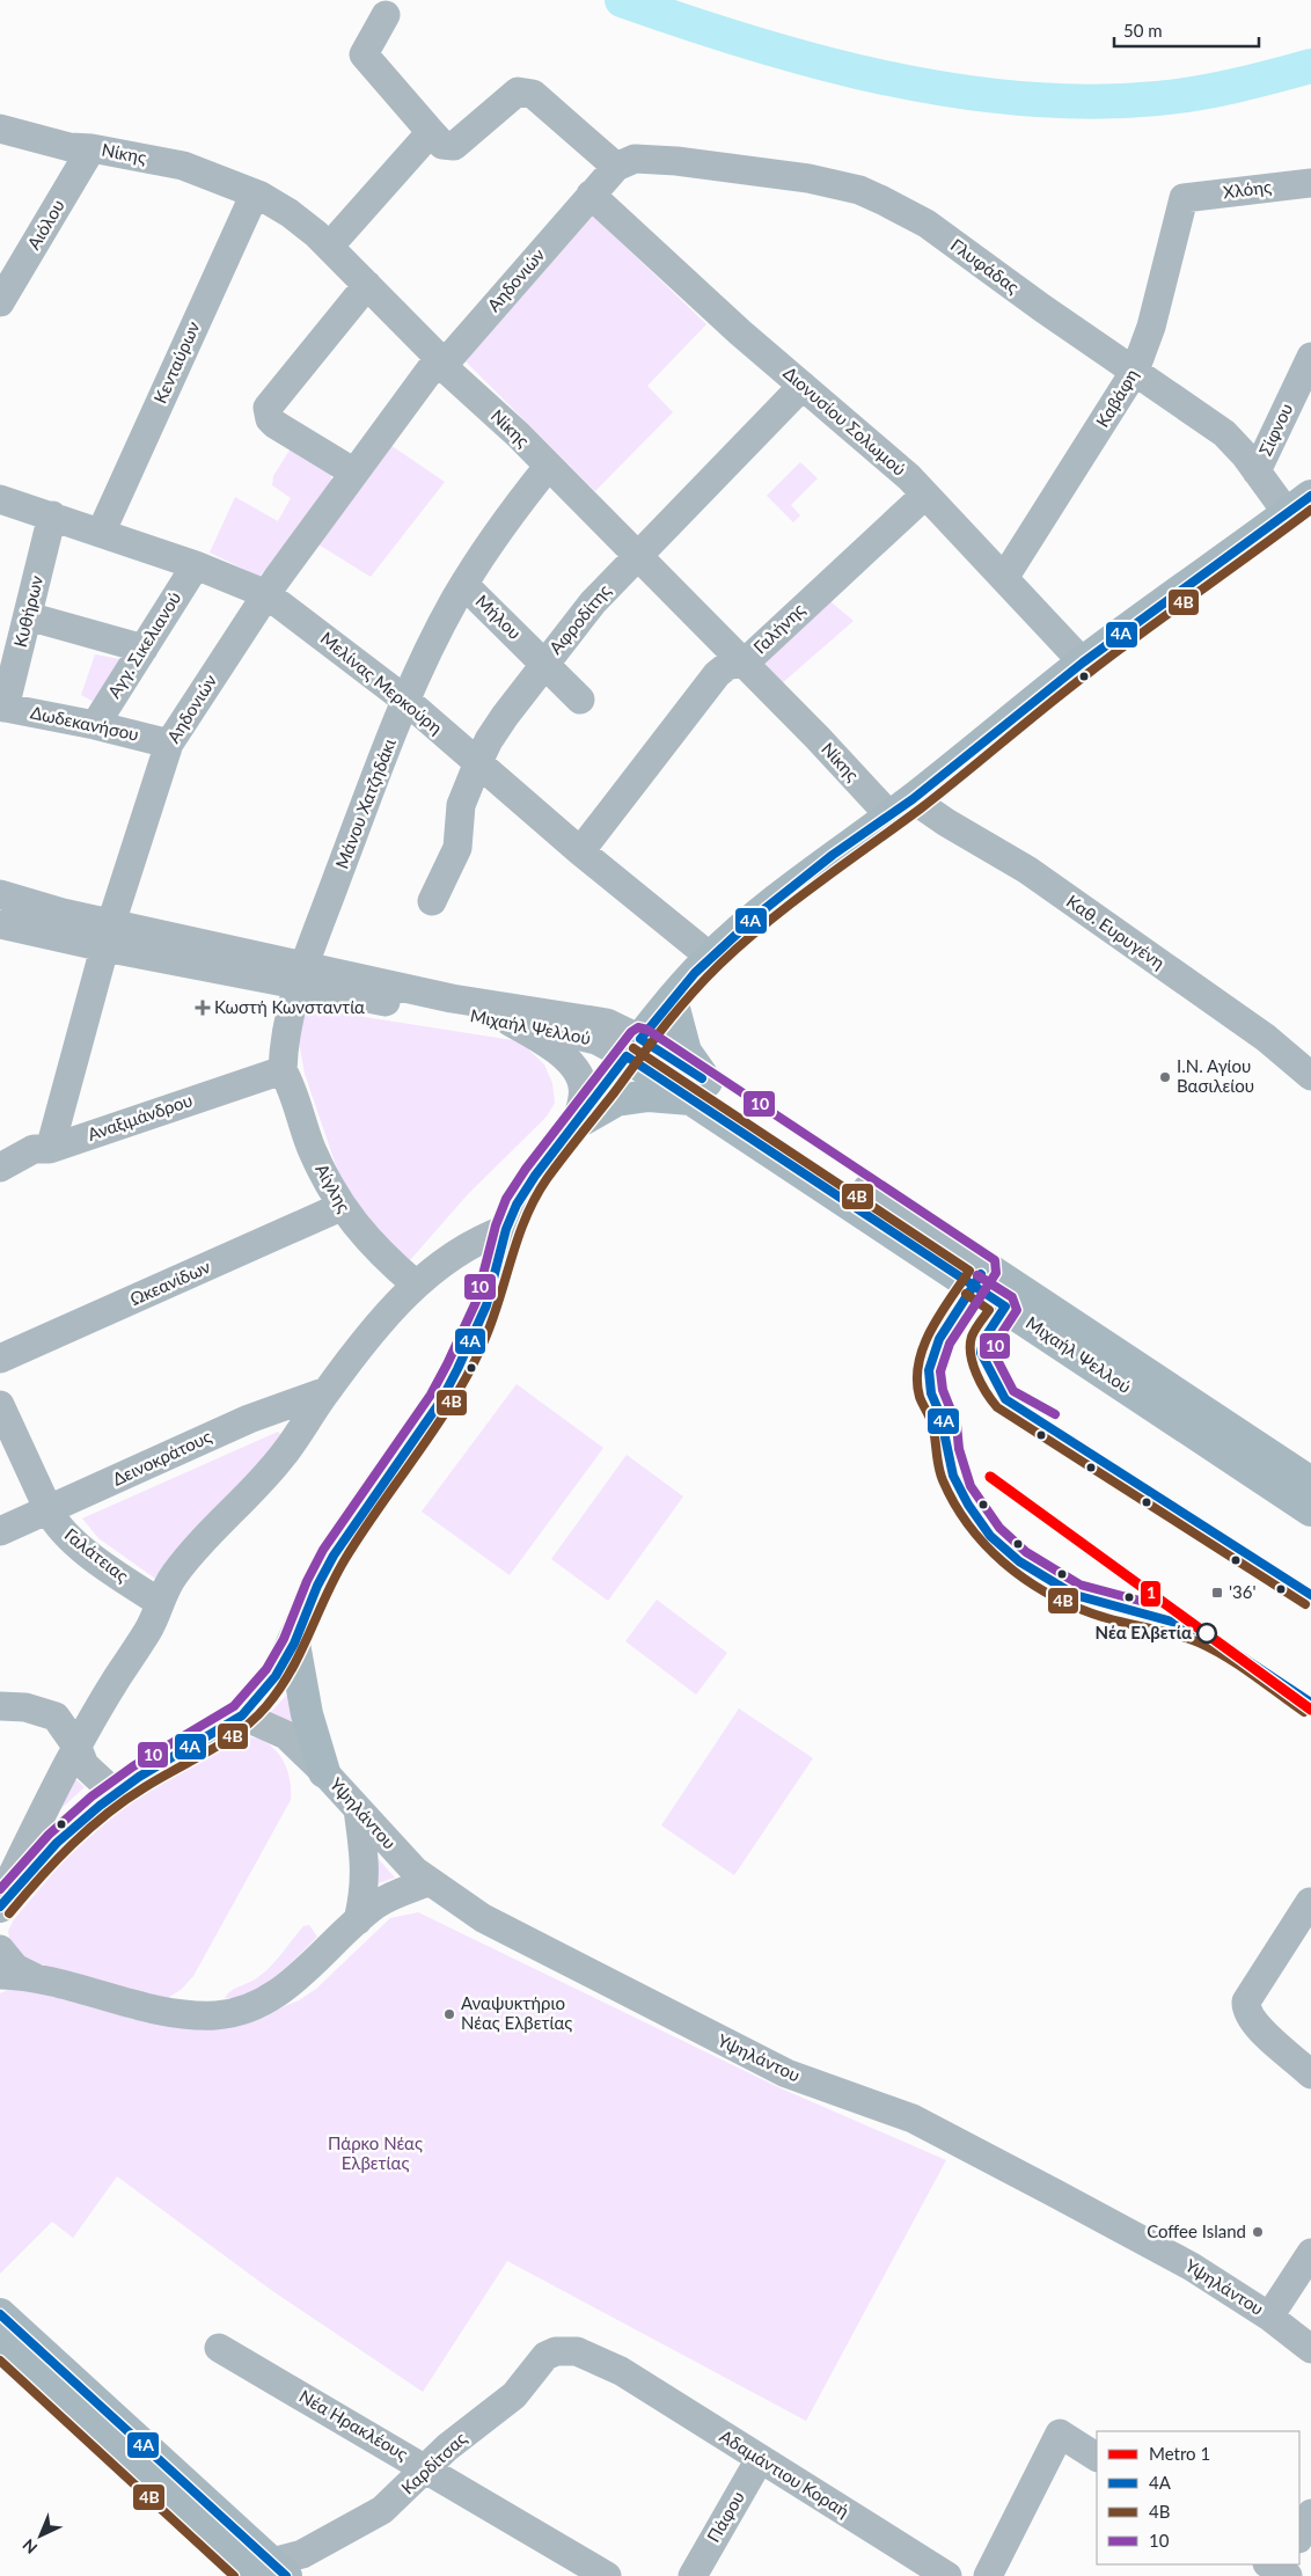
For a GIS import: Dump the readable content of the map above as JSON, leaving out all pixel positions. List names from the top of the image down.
{
  "streets": {
    "main road": ["Μιχαήλ Ψελλού"],
    "street": [
      "Νίκης",
      "Χλόης",
      "Αιόλου",
      "Γλυφάδας",
      "Αηδονιών",
      "Κενταύρων",
      "Καβάφη",
      "Διονυσίου Σολωμού",
      "Σίφνου",
      "Κυθήρων",
      "Μήλου",
      "Αφροδίτης",
      "Γαλήνης",
      "Αγγ. Σικελιανού",
      "Μελίνας Μερκούρη",
      "Δωδεκανήσου",
      "Μάνου Χατζηδάκι",
      "Καθ. Ευρυγένη",
      "Αναξιμάνδρου",
      "Αίγλης",
      "Ωκεανίδων",
      "Δεινοκράτους",
      "Γαλάτειας",
      "Υψηλάντου",
      "Νέα Ηρακλέους",
      "Καρδίτσας",
      "Αδαμάντιου Κοραή",
      "Πάφου"
    ]
  },
  "crossings": [
    ["Νίκης", "Αιόλου"],
    ["Νίκης", "Αηδονιών"],
    ["Νίκης", "Κενταύρων"],
    ["Νίκης", "Αφροδίτης"],
    ["Νίκης", "Γαλήνης"],
    ["Νίκης", "Μάνου Χατζηδάκι"],
    ["Νίκης", "Καθ. Ευρυγένη"],
    ["Χλόης", "Καβάφη"],
    ["Γλυφάδας", "Αηδονιών"],
    ["Γλυφάδας", "Καβάφη"],
    ["Γλυφάδας", "Σίφνου"],
    ["Αηδονιών", "Διονυσίου Σολωμού"],
    ["Αηδονιών", "Μελίνας Μερκούρη"],
    ["Αηδονιών", "Δωδεκανήσου"],
    ["Αηδονιών", "Μιχαήλ Ψελλού"],
    ["Αηδονιών", "Αναξιμάνδρου"],
    ["Κενταύρων", "Μελίνας Μερκούρη"],
    ["Καβάφη", "Διονυσίου Σολωμού"],
    ["Διονυσίου Σολωμού", "Αφροδίτης"],
    ["Διονυσίου Σολωμού", "Γαλήνης"],
    ["Κυθήρων", "Μελίνας Μερκούρη"],
    ["Κυθήρων", "Δωδεκανήσου"],
    ["Μήλου", "Αφροδίτης"],
    ["Μήλου", "Μάνου Χατζηδάκι"],
    ["Αφροδίτης", "Μελίνας Μερκούρη"],
    ["Γαλήνης", "Μελίνας Μερκούρη"],
    ["Αγγ. Σικελιανού", "Μελίνας Μερκούρη"],
    ["Αγγ. Σικελιανού", "Δωδεκανήσου"],
    ["Μελίνας Μερκούρη", "Μάνου Χατζηδάκι"],
    ["Μάνου Χατζηδάκι", "Μιχαήλ Ψελλού"],
    ["Μάνου Χατζηδάκι", "Αναξιμάνδρου"],
    ["Μάνου Χατζηδάκι", "Αίγλης"],
    ["Αναξιμάνδρου", "Αίγλης"],
    ["Αίγλης", "Ωκεανίδων"],
    ["Δεινοκράτους", "Γαλάτειας"],
    ["Νέα Ηρακλέους", "Καρδίτσας"],
    ["Καρδίτσας", "Αδαμάντιου Κοραή"],
    ["Αδαμάντιου Κοραή", "Πάφου"]
  ],
  "parks": ["Πάρκο Νέας Ελβετίας"],
  "places": {
    "health": ["Κωστή Κωνσταντία"],
    "other": [
      "Ι.Ν. Αγίου Βασιλείου",
      "Νέα Ελβετία",
      "Αναψυκτήριο Νέας Ελβετίας",
      "Coffee Island"
    ],
    "transit": ["'36'"]
  },
  "lines": [
    "transit line 4Α",
    "transit line 4Β",
    "transit line 10",
    "metro line 1"
  ],
  "legend": [
    "Metro 1",
    "4Α",
    "4Β",
    "10"
  ],
  "scale_bar": "50 m",
  "north": "bottom left"
}
